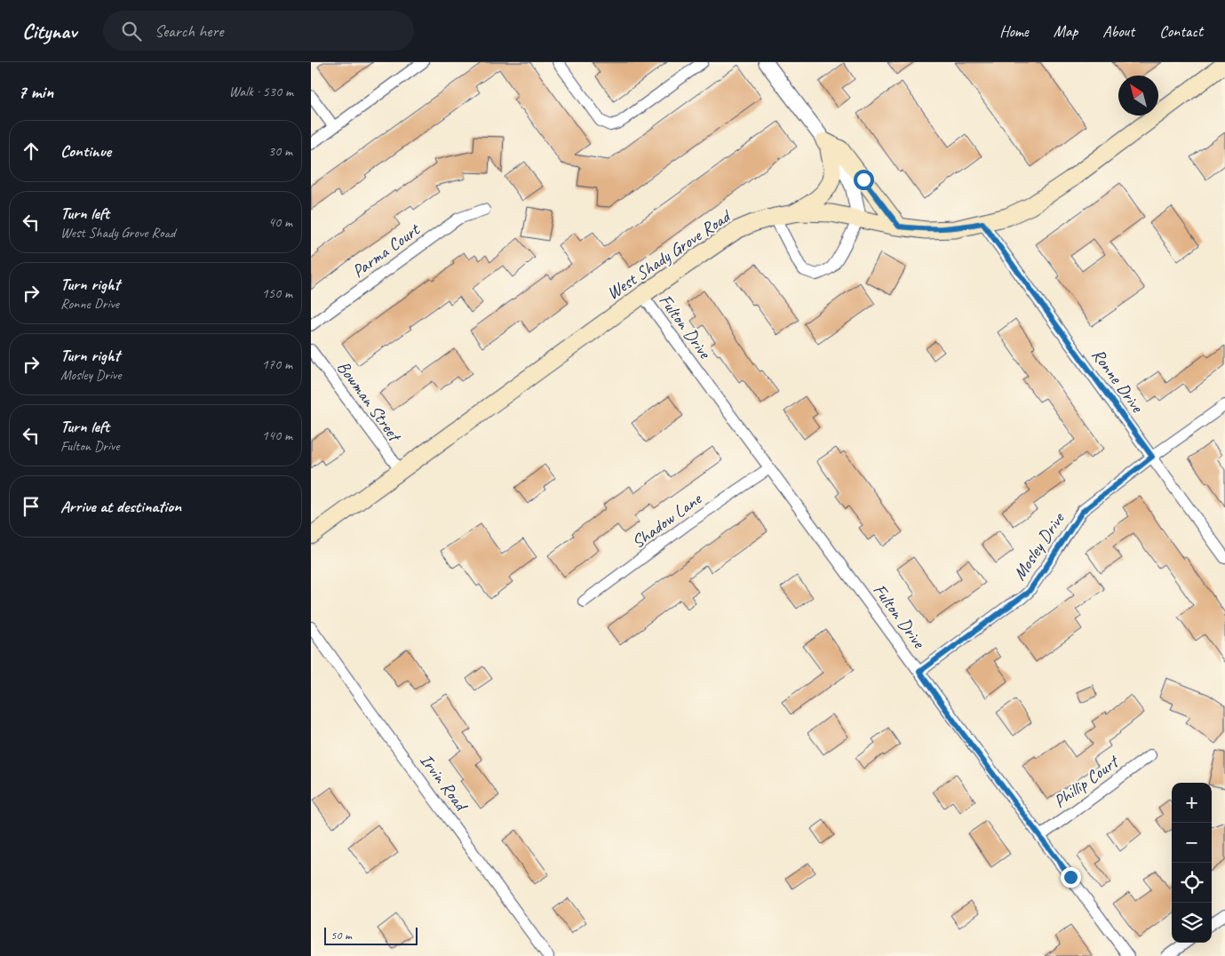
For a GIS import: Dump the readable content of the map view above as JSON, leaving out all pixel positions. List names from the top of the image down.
{
  "streets": {
    "main road": ["West Shady Grove Road"],
    "street": [
      "Parma Court",
      "Fulton Drive",
      "Ronne Drive",
      "Bowman Street",
      "Shadow Lane",
      "Mosley Drive",
      "Irvin Road",
      "Phillip Court"
    ]
  },
  "crossings": [
    ["West Shady Grove Road", "Fulton Drive"],
    ["West Shady Grove Road", "Ronne Drive"],
    ["West Shady Grove Road", "Bowman Street"],
    ["Fulton Drive", "Shadow Lane"],
    ["Fulton Drive", "Mosley Drive"],
    ["Fulton Drive", "Phillip Court"],
    ["Ronne Drive", "Mosley Drive"]
  ],
  "scale_bar": "50 m",
  "north": "top left",
  "page": {
    "header": "Citynav",
    "search": "Search here",
    "nav": [
      "Home",
      "Map",
      "About",
      "Contact"
    ],
    "heading": ["7 min", "Walk · 530 m"],
    "list": [
      ["Continue", "30 m"],
      ["Turn left", "West Shady Grove Road", "40 m"],
      ["Turn right", "Ronne Drive", "150 m"],
      ["Turn right", "Mosley Drive", "170 m"],
      ["Turn left", "Fulton Drive", "140 m"],
      "Arrive at destination"
    ],
    "map_buttons": ["+", "−"],
    "scale": "50 m"
  }
}
